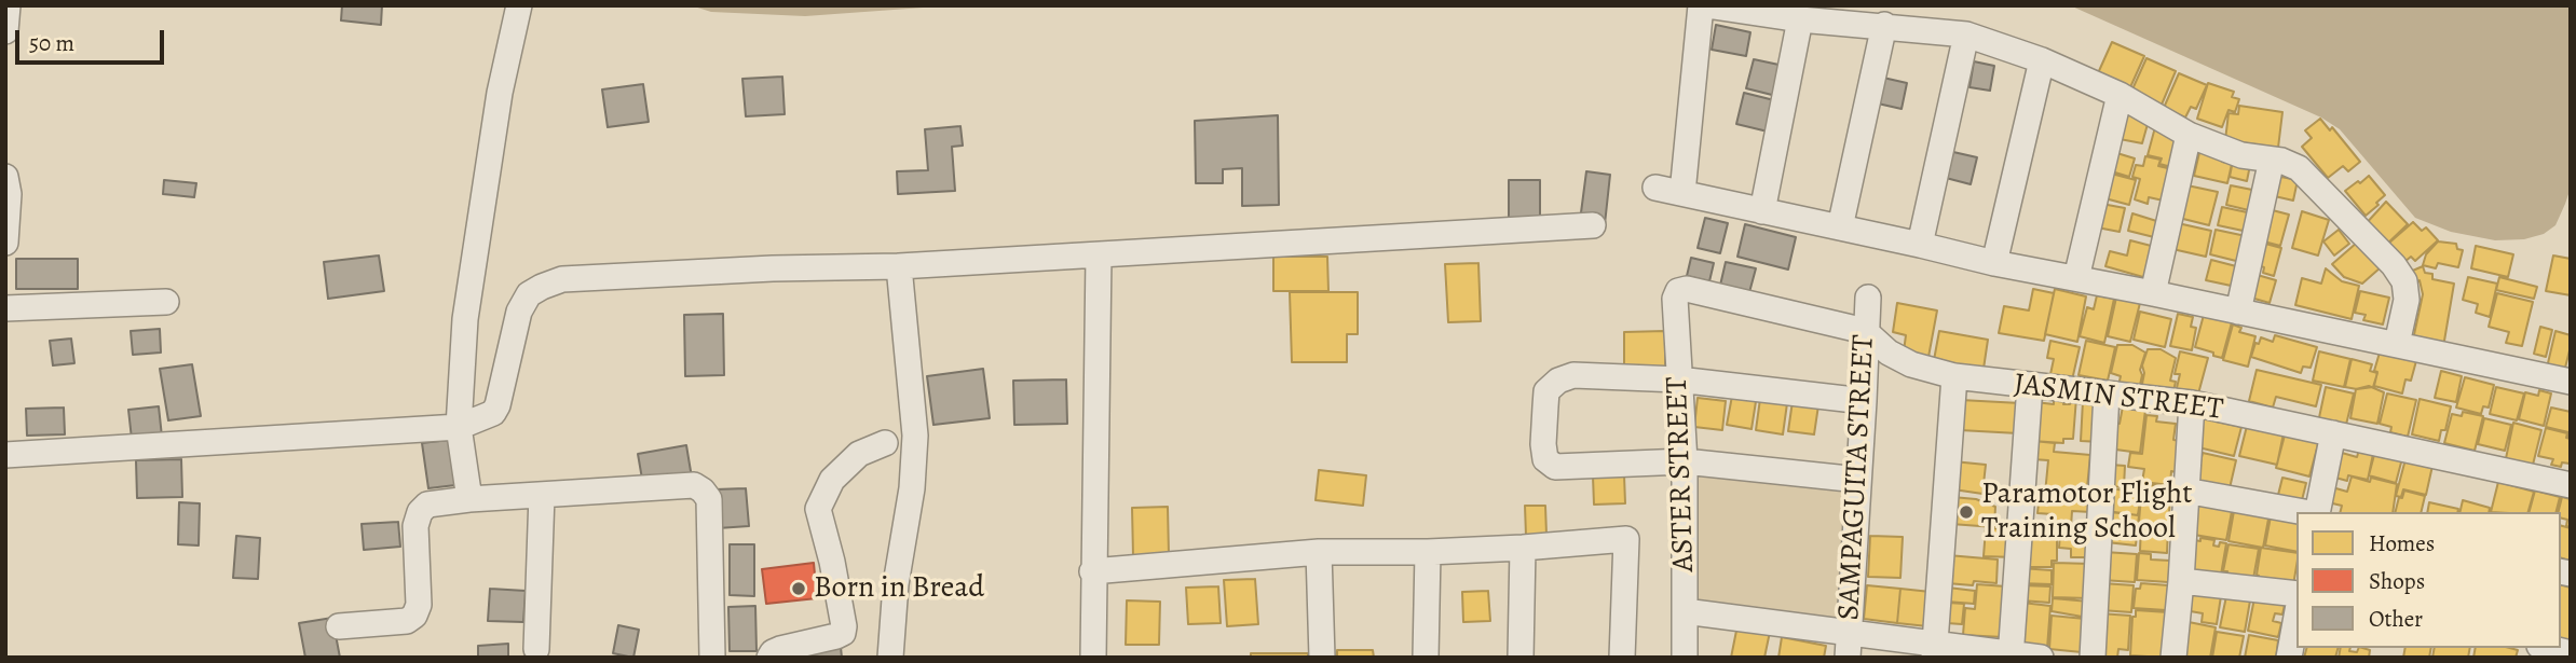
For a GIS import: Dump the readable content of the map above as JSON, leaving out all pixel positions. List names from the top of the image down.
{
  "streets": {
    "street": ["JASMIN STREET", "ASTER STREET", "SAMPAGUITA STREET"]
  },
  "crossings": [
    ["JASMIN STREET", "ASTER STREET"],
    ["JASMIN STREET", "SAMPAGUITA STREET"]
  ],
  "places": ["Paramotor Flight Training School", "Born in Bread"],
  "legend": ["Homes", "Shops", "Other"],
  "scale_bar": "50 m"
}
